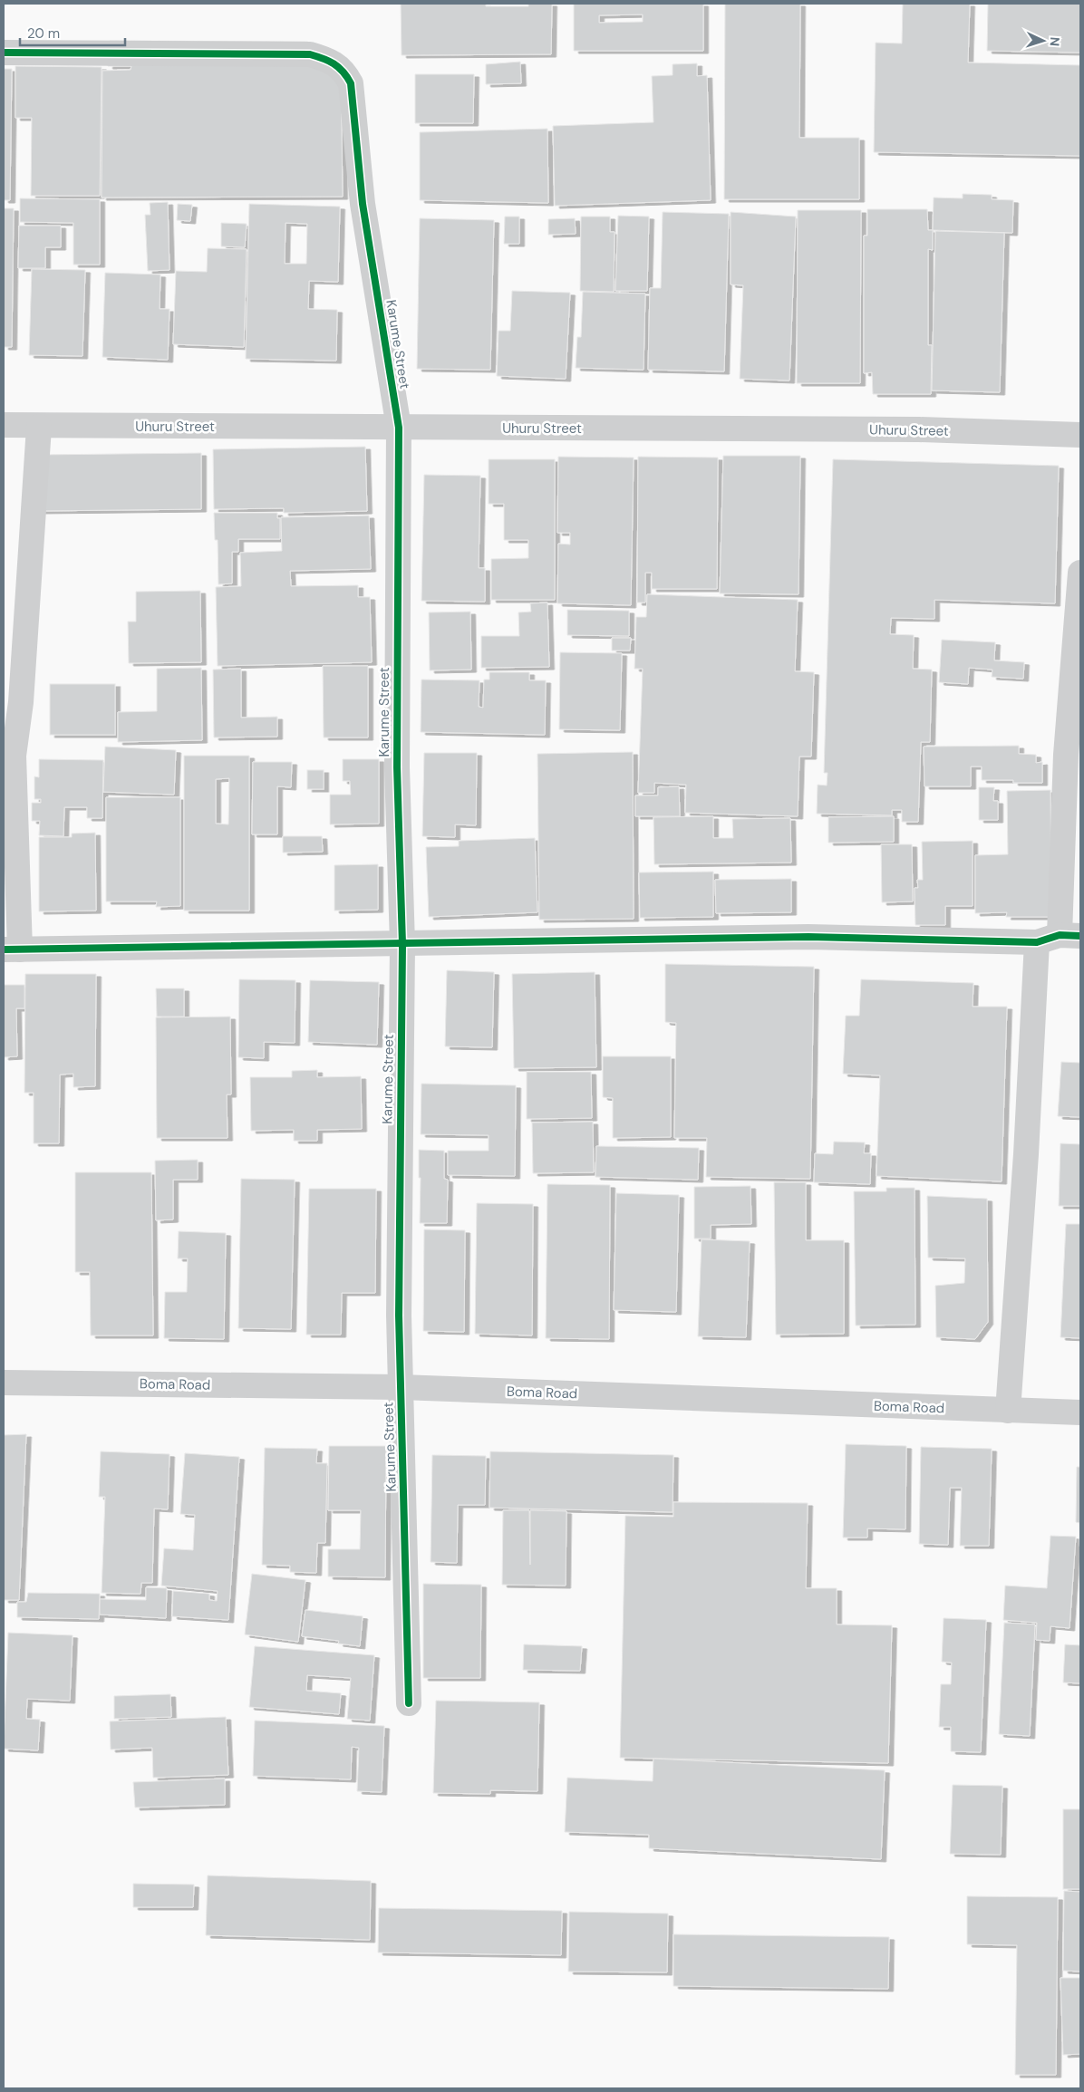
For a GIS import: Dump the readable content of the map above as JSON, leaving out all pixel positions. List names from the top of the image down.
{
  "streets": {
    "street": ["Karume Street", "Uhuru Street", "Boma Road"]
  },
  "crossings": [
    ["Karume Street", "Uhuru Street"],
    ["Karume Street", "Boma Road"]
  ],
  "scale_bar": "20 m",
  "north": "right"
}
